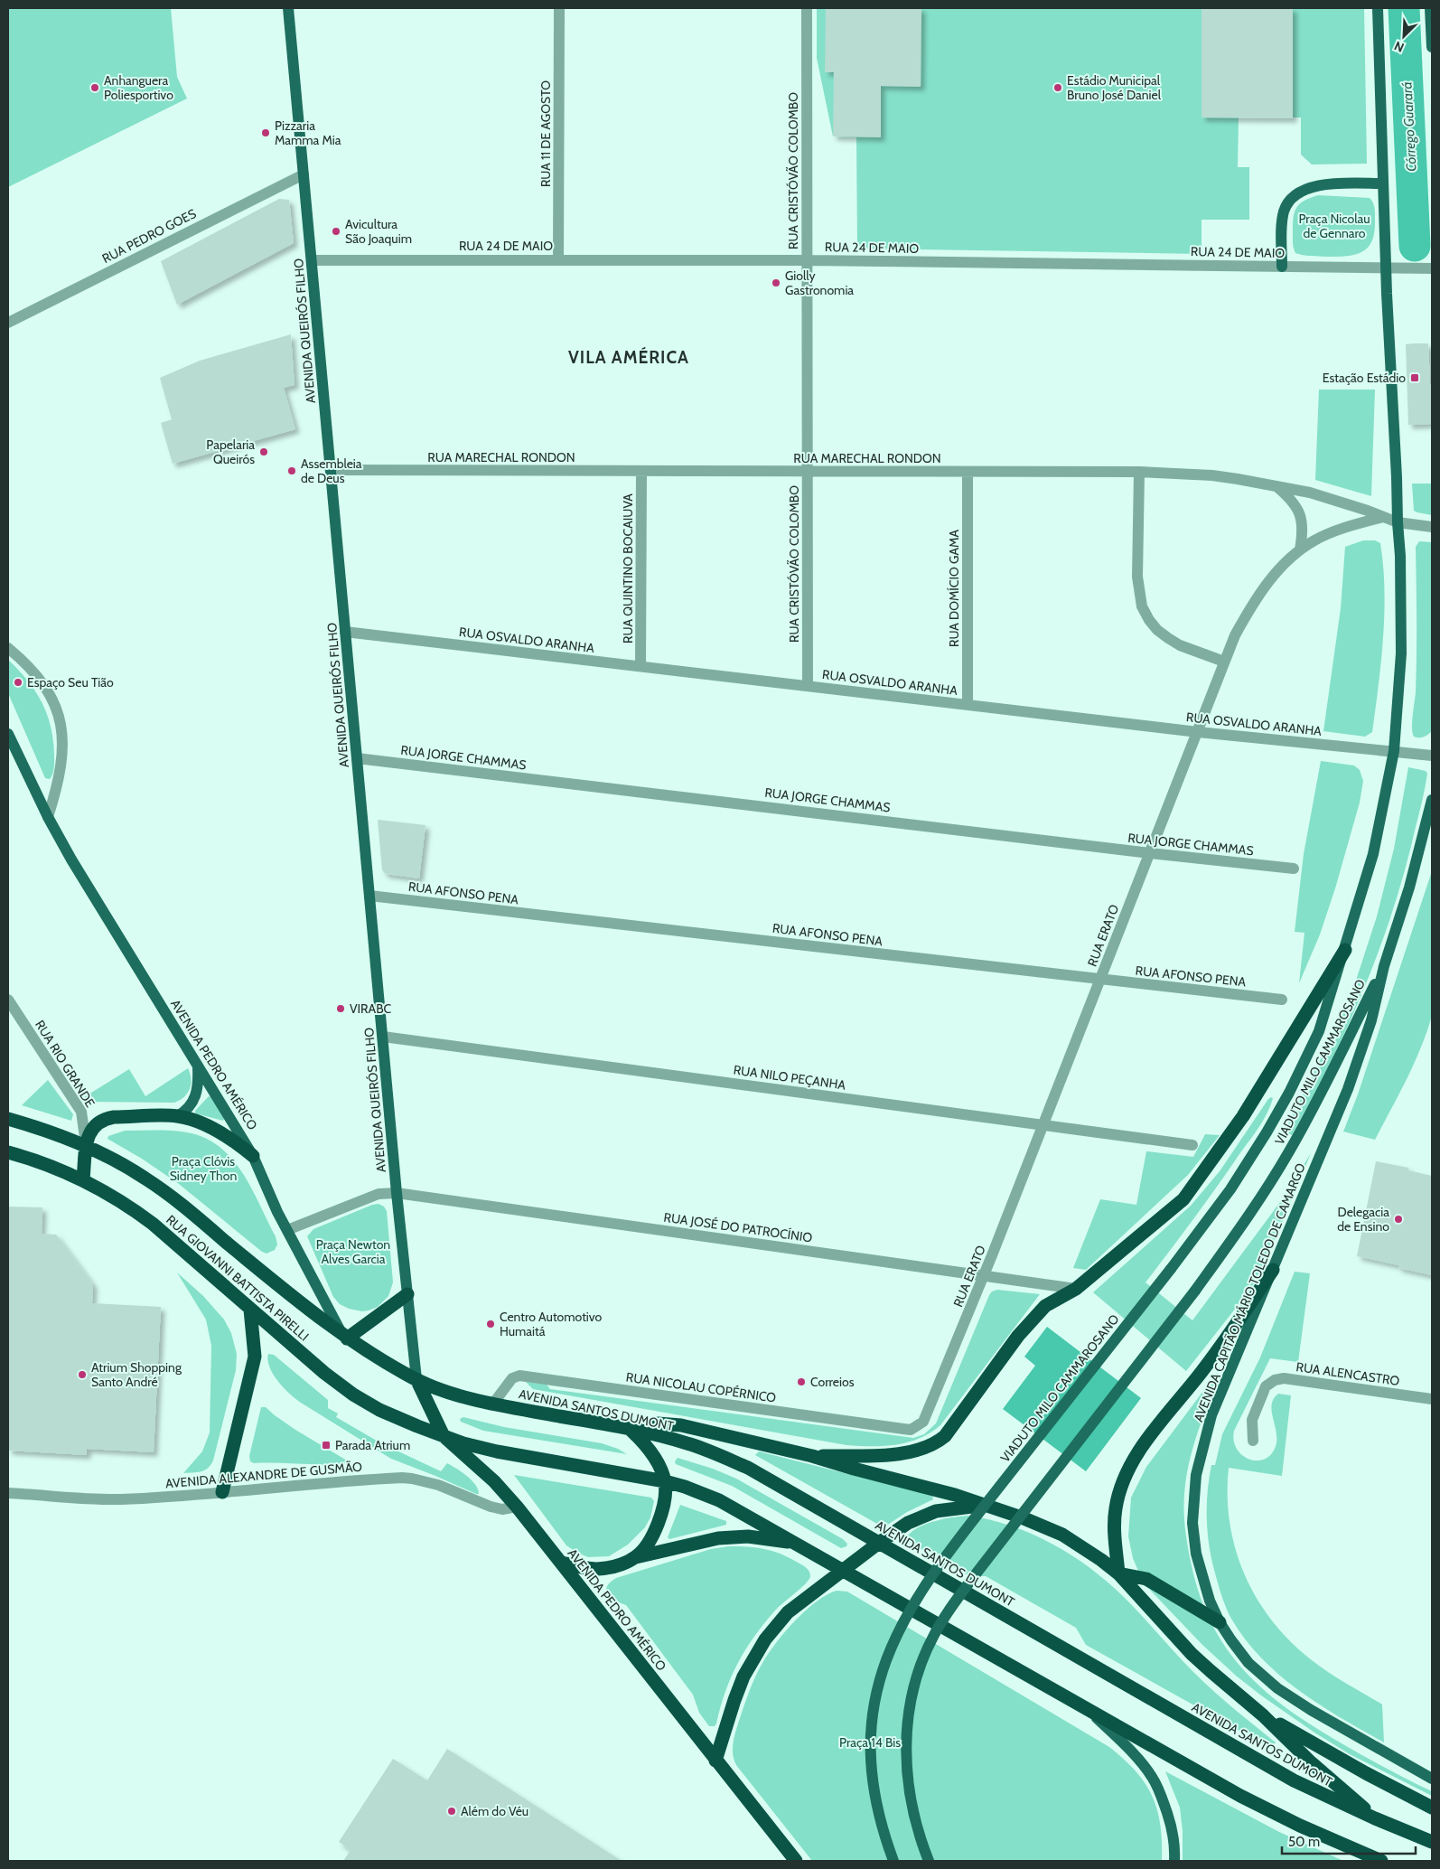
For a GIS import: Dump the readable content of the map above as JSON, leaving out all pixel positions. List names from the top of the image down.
{
  "streets": {
    "highway": ["AVENIDA PEDRO AMÉRICO", "RUA GIOVANNI BATTISTA PIRELLI", "AVENIDA SANTOS DUMONT"],
    "main road": ["AVENIDA QUEIRÓS FILHO", "VIADUTO MILO CAMMAROSANO", "AVENIDA CAPITÃO MÁRIO TOLEDO DE CAMARGO"],
    "street": [
      "RUA 11 DE AGOSTO",
      "RUA CRISTÓVÃO COLOMBO",
      "RUA PEDRO GOES",
      "RUA 24 DE MAIO",
      "RUA MARECHAL RONDON",
      "RUA QUINTINO BOCAIUVA",
      "RUA DOMÍCIO GAMA",
      "RUA OSVALDO ARANHA",
      "RUA JORGE CHAMMAS",
      "RUA AFONSO PENA",
      "RUA ERATO",
      "RUA RIO GRANDE",
      "RUA NILO PEÇANHA",
      "RUA JOSÉ DO PATROCÍNIO",
      "RUA ALENCASTRO",
      "RUA NICOLAU COPÉRNICO",
      "AVENIDA ALEXANDRE DE GUSMÃO"
    ]
  },
  "crossings": [
    ["RUA 11 DE AGOSTO", "RUA 24 DE MAIO"],
    ["RUA CRISTÓVÃO COLOMBO", "RUA 24 DE MAIO"],
    ["RUA CRISTÓVÃO COLOMBO", "RUA MARECHAL RONDON"],
    ["RUA CRISTÓVÃO COLOMBO", "RUA OSVALDO ARANHA"],
    ["RUA PEDRO GOES", "AVENIDA QUEIRÓS FILHO"],
    ["RUA 24 DE MAIO", "AVENIDA QUEIRÓS FILHO"],
    ["AVENIDA QUEIRÓS FILHO", "RUA MARECHAL RONDON"],
    ["AVENIDA QUEIRÓS FILHO", "RUA OSVALDO ARANHA"],
    ["AVENIDA QUEIRÓS FILHO", "RUA JORGE CHAMMAS"],
    ["AVENIDA QUEIRÓS FILHO", "RUA AFONSO PENA"],
    ["AVENIDA QUEIRÓS FILHO", "AVENIDA PEDRO AMÉRICO"],
    ["AVENIDA QUEIRÓS FILHO", "RUA NILO PEÇANHA"],
    ["AVENIDA QUEIRÓS FILHO", "RUA JOSÉ DO PATROCÍNIO"],
    ["AVENIDA QUEIRÓS FILHO", "RUA GIOVANNI BATTISTA PIRELLI"],
    ["AVENIDA QUEIRÓS FILHO", "AVENIDA SANTOS DUMONT"],
    ["RUA MARECHAL RONDON", "RUA QUINTINO BOCAIUVA"],
    ["RUA MARECHAL RONDON", "RUA DOMÍCIO GAMA"],
    ["RUA MARECHAL RONDON", "RUA ERATO"],
    ["RUA QUINTINO BOCAIUVA", "RUA OSVALDO ARANHA"],
    ["RUA DOMÍCIO GAMA", "RUA OSVALDO ARANHA"],
    ["RUA OSVALDO ARANHA", "RUA ERATO"],
    ["RUA JORGE CHAMMAS", "RUA ERATO"],
    ["RUA AFONSO PENA", "RUA ERATO"],
    ["RUA ERATO", "RUA NILO PEÇANHA"],
    ["RUA ERATO", "RUA JOSÉ DO PATROCÍNIO"],
    ["RUA ERATO", "RUA NICOLAU COPÉRNICO"],
    ["VIADUTO MILO CAMMAROSANO", "AVENIDA CAPITÃO MÁRIO TOLEDO DE CAMARGO"],
    ["RUA RIO GRANDE", "RUA GIOVANNI BATTISTA PIRELLI"],
    ["AVENIDA PEDRO AMÉRICO", "RUA GIOVANNI BATTISTA PIRELLI"],
    ["AVENIDA PEDRO AMÉRICO", "AVENIDA SANTOS DUMONT"],
    ["AVENIDA PEDRO AMÉRICO", "AVENIDA ALEXANDRE DE GUSMÃO"],
    ["RUA GIOVANNI BATTISTA PIRELLI", "AVENIDA SANTOS DUMONT"],
    ["RUA NICOLAU COPÉRNICO", "AVENIDA SANTOS DUMONT"]
  ],
  "districts": ["VILA AMÉRICA"],
  "water": ["Córrego Guarará"],
  "parks": [
    "Praça Nicolau de Gennaro",
    "Praça Clóvis Sidney Thon",
    "Praça Newton Alves Garcia",
    "Praça 14 Bis"
  ],
  "places": {
    "other": [
      "Anhanguera Poliesportivo",
      "Estádio Municipal Bruno José Daniel",
      "Pizzaria Mamma Mia",
      "Avicultura São Joaquim",
      "Giolly Gastronomia",
      "Papelaria Queirós",
      "Assembleia de Deus",
      "Espaço Seu Tião",
      "VIRABC",
      "Delegacia de Ensino",
      "Centro Automotivo Humaitá",
      "Atrium Shopping Santo André",
      "Correios",
      "Além do Véu"
    ],
    "transit": ["Estação Estádio", "Parada Atrium"]
  },
  "scale_bar": "50 m",
  "north": "bottom left"
}
